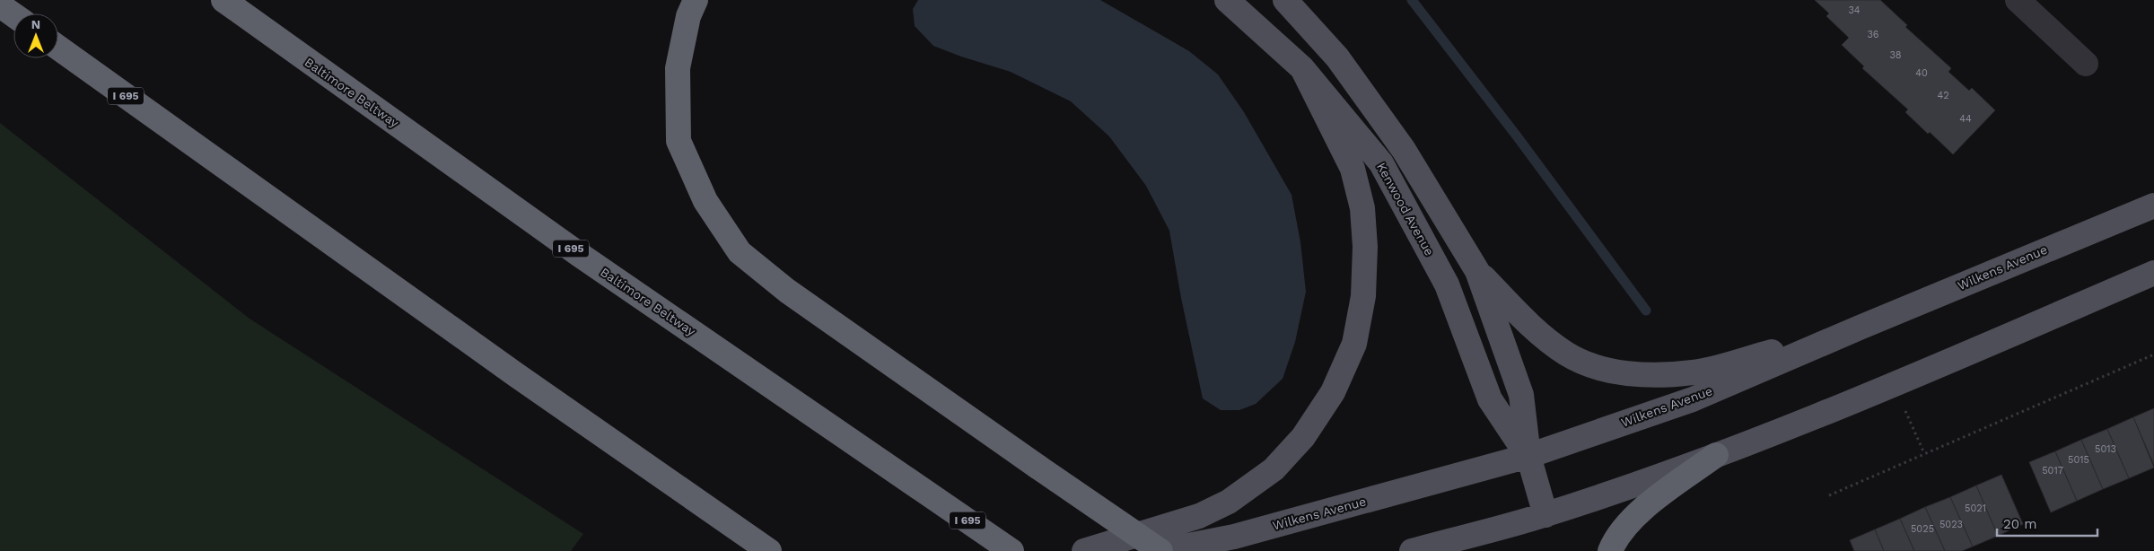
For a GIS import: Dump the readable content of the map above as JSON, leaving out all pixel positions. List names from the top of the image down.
{
  "streets": {
    "highway": ["Baltimore Beltway", "I 695"],
    "main road": ["Kenwood Avenue", "Wilkens Avenue"]
  },
  "crossings": [
    ["Kenwood Avenue", "Wilkens Avenue"]
  ],
  "house_numbers": [
    "34",
    "36",
    "38",
    "40",
    "42",
    "44",
    "5013",
    "5015",
    "5017",
    "5021",
    "5023",
    "5025"
  ],
  "scale_bar": "20 m",
  "north": "top"
}
